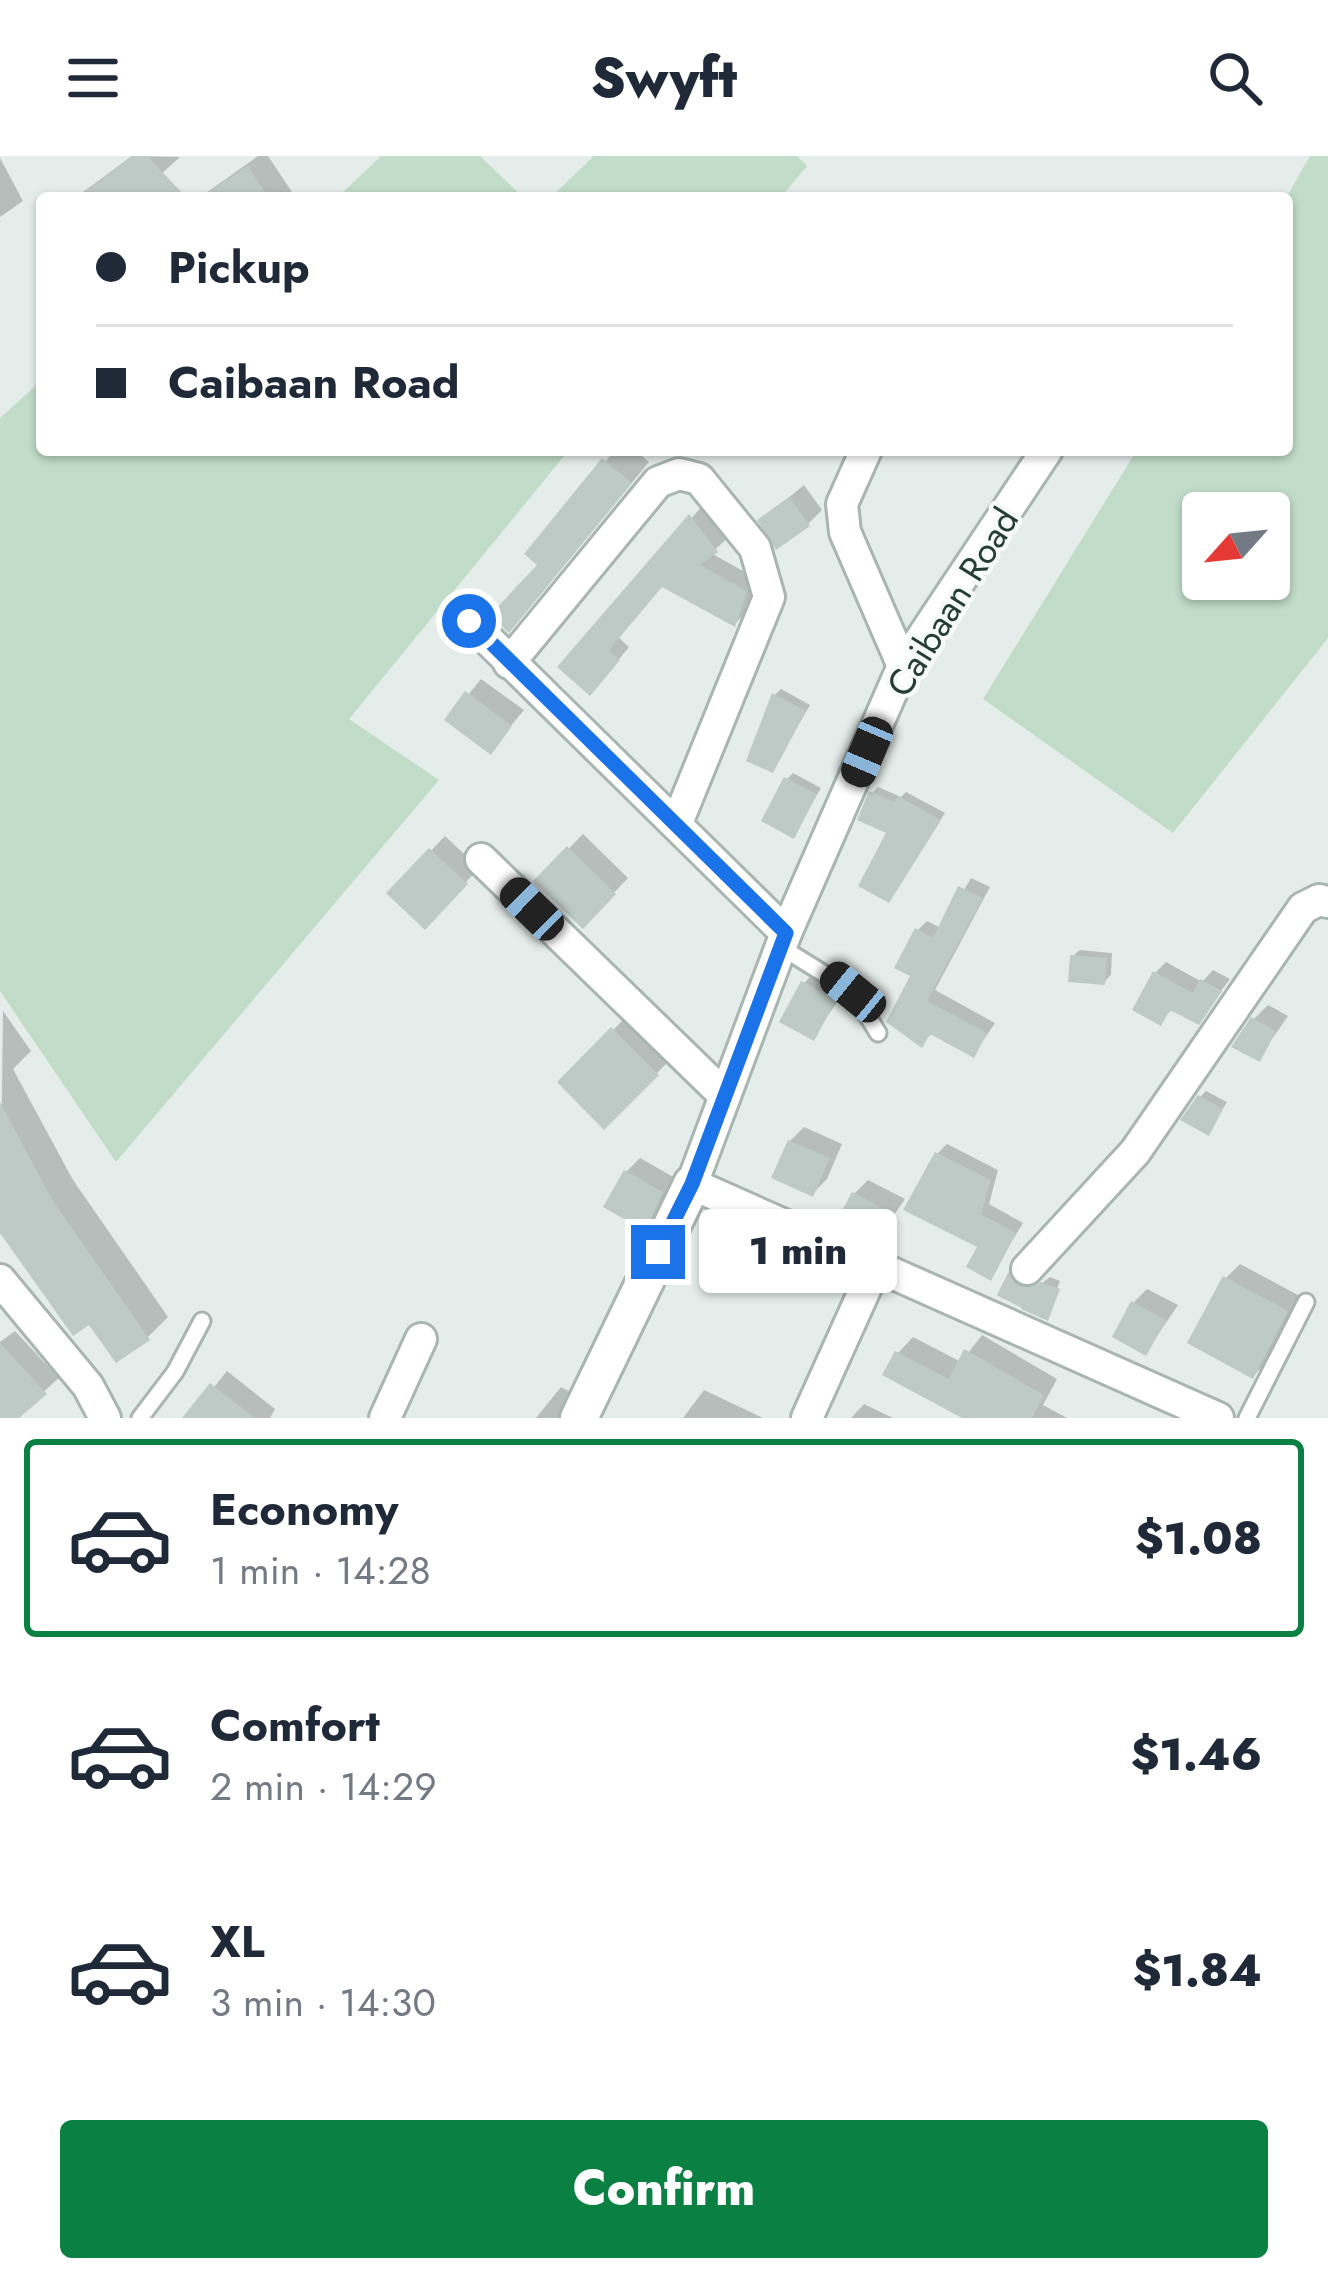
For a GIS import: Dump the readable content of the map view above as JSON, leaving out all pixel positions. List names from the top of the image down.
{
  "streets": {
    "street": ["Caibaan Road"]
  },
  "north": "bottom left",
  "page": {
    "header": "Swyft",
    "banner": ["Pickup", "Caibaan Road"],
    "bubble": "1 min",
    "list": [
      {
        "name": "Economy",
        "note": "1 min · 14:28",
        "value": "$1.08"
      },
      {
        "name": "Comfort",
        "note": "2 min · 14:29",
        "value": "$1.46"
      },
      {
        "name": "XL",
        "note": "3 min · 14:30",
        "value": "$1.84"
      }
    ],
    "buttons": "Confirm"
  }
}
